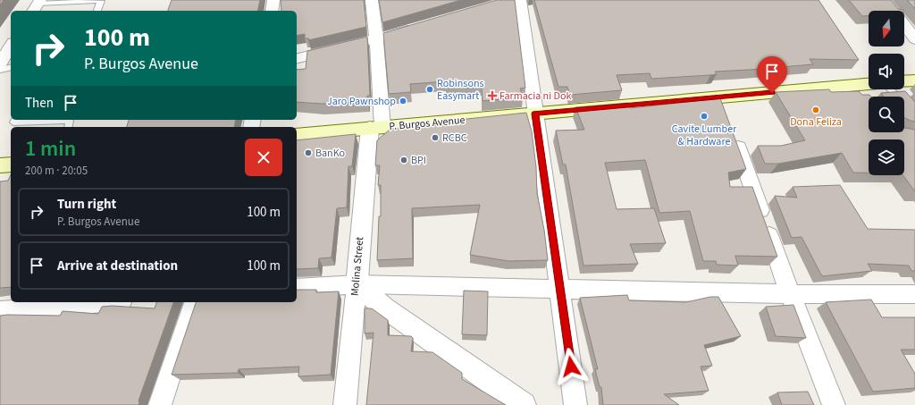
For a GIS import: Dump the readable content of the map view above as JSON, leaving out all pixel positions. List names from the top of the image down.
{
  "streets": {
    "main road": ["P. Burgos Avenue"],
    "street": ["Molina Street"]
  },
  "crossings": [
    ["P. Burgos Avenue", "Molina Street"]
  ],
  "places": {
    "other": [
      "Robinsons Easymart",
      "Jaro Pawnshop",
      "Dona Feliza",
      "Cavite Lumber & Hardware",
      "RCBC",
      "BanKo",
      "BPI"
    ],
    "health": ["Farmacia ni Dok"]
  },
  "north": "bottom",
  "page": {
    "turn": ["100 m", "P. Burgos Avenue"],
    "then": "Then",
    "heading": ["1 min", "200 m · 20:05"],
    "list": [
      {
        "name": "Turn right",
        "note": "P. Burgos Avenue",
        "value": "100 m"
      },
      {
        "name": "Arrive at destination",
        "value": "100 m"
      }
    ]
  }
}
